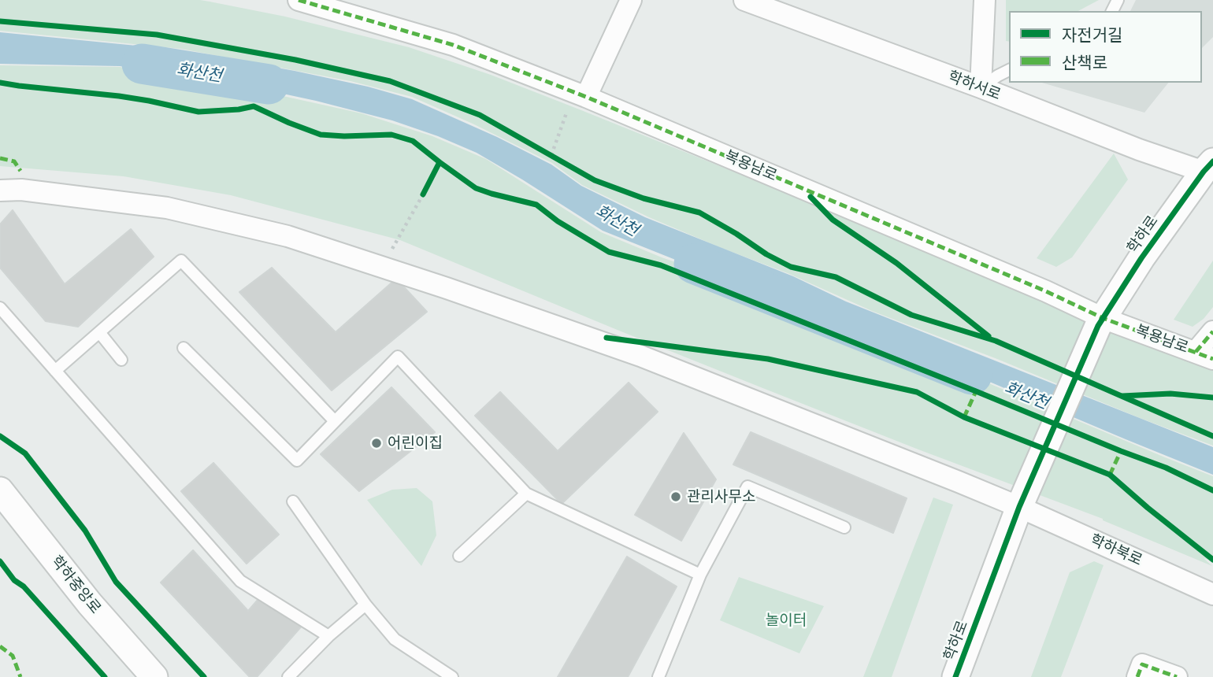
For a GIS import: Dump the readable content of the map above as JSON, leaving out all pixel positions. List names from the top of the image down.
{
  "streets": {
    "street": [
      "학하서로",
      "복용남로",
      "학하로",
      "학하북로",
      "학하중앙로"
    ]
  },
  "crossings": [
    ["학하서로", "학하로"],
    ["복용남로", "학하로"],
    ["학하로", "학하북로"]
  ],
  "water": ["화산천"],
  "parks": ["놀이터"],
  "places": ["어린이집", "관리사무소"],
  "legend": ["자전거길", "산책로"]
}
